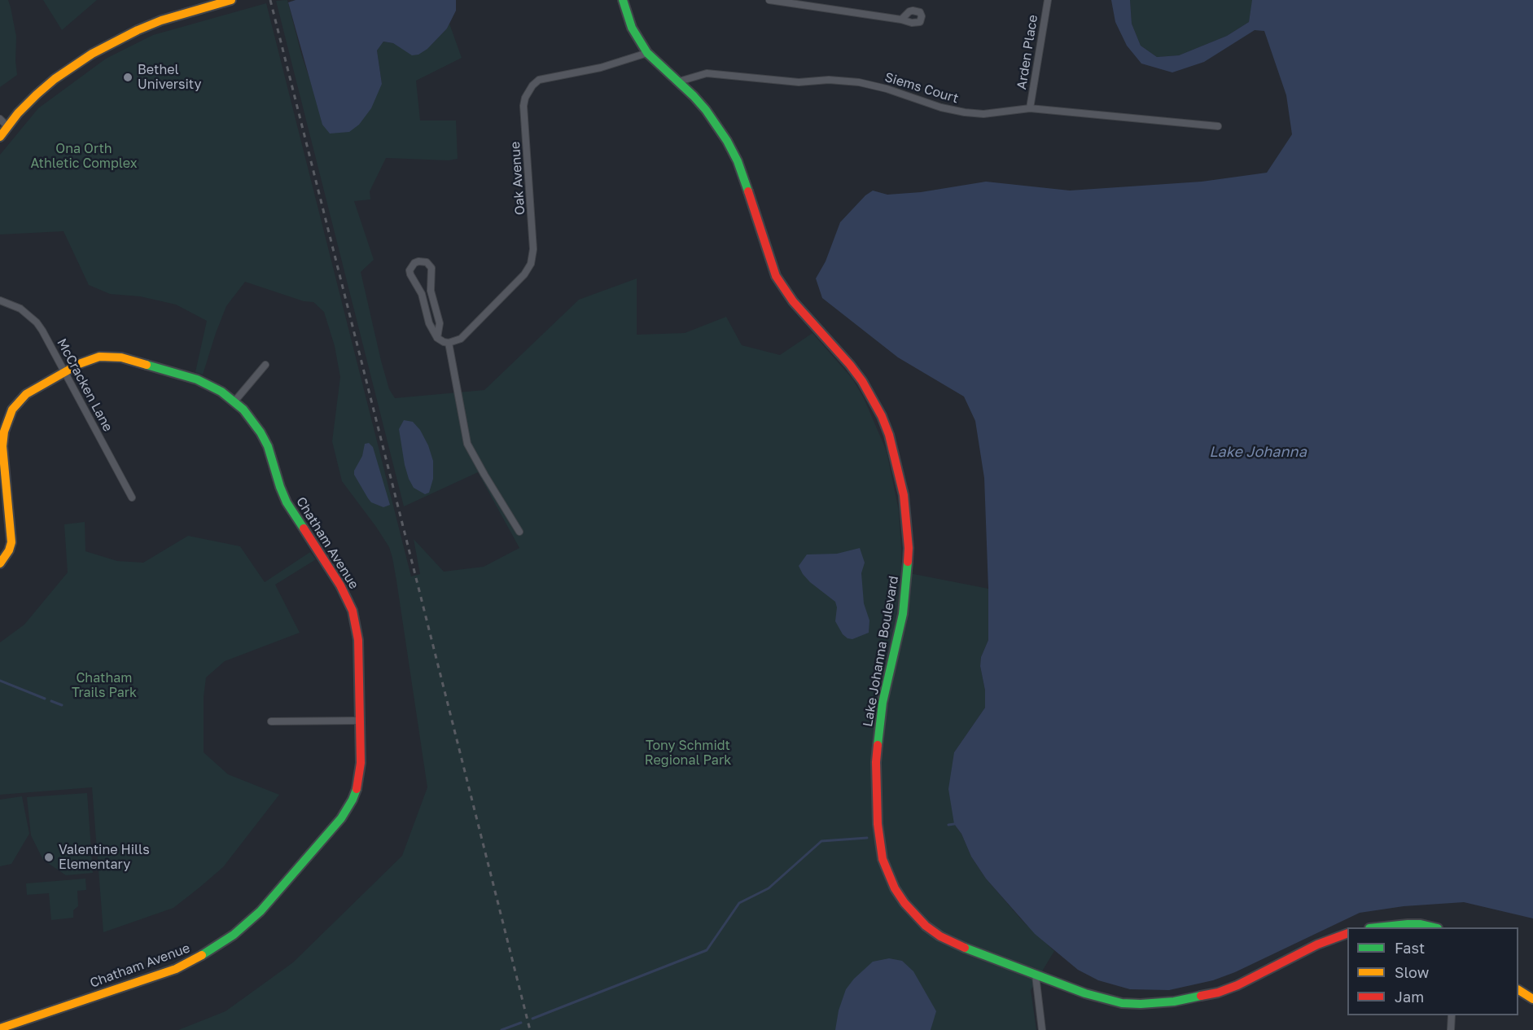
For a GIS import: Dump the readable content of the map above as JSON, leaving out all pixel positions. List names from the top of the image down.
{
  "streets": {
    "street": [
      "Arden Place",
      "Siems Court",
      "Oak Avenue",
      "McCracken Lane",
      "Chatham Avenue",
      "Lake Johanna Boulevard"
    ]
  },
  "crossings": [
    ["Arden Place", "Siems Court"],
    ["Siems Court", "Lake Johanna Boulevard"],
    ["Oak Avenue", "Lake Johanna Boulevard"],
    ["McCracken Lane", "Chatham Avenue"]
  ],
  "water": ["Lake Johanna"],
  "parks": ["Ona Orth Athletic Complex", "Chatham Trails Park", "Tony Schmidt Regional Park"],
  "places": ["Bethel University", "Valentine Hills Elementary"],
  "legend": ["Fast", "Slow", "Jam"]
}
